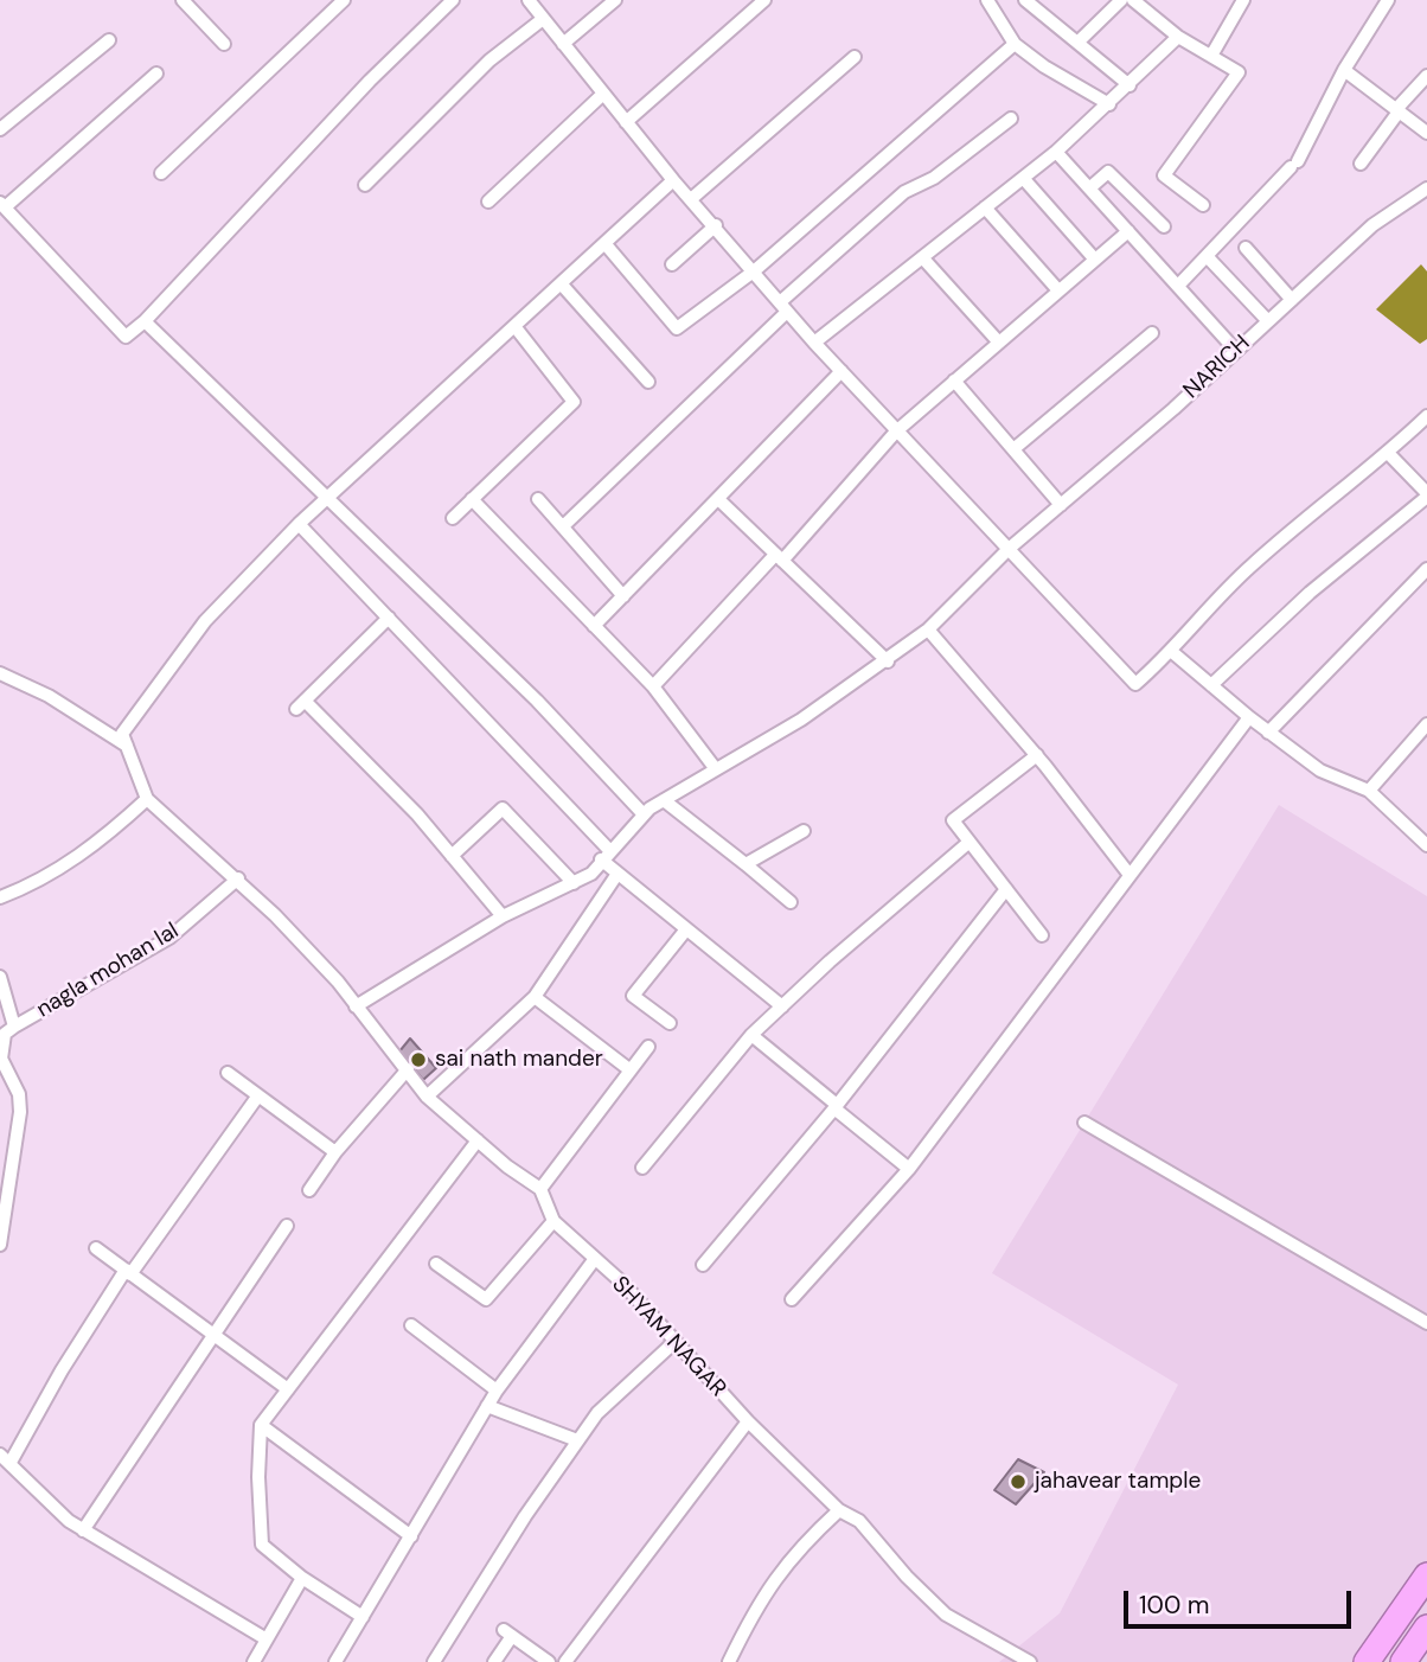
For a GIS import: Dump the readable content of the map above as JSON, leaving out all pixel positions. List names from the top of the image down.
{
  "streets": {
    "street": ["NARICH", "nagla mohan lal", "SHYAM NAGAR"]
  },
  "places": ["sai nath mander", "jahavear tample"],
  "scale_bar": "100 m"
}
